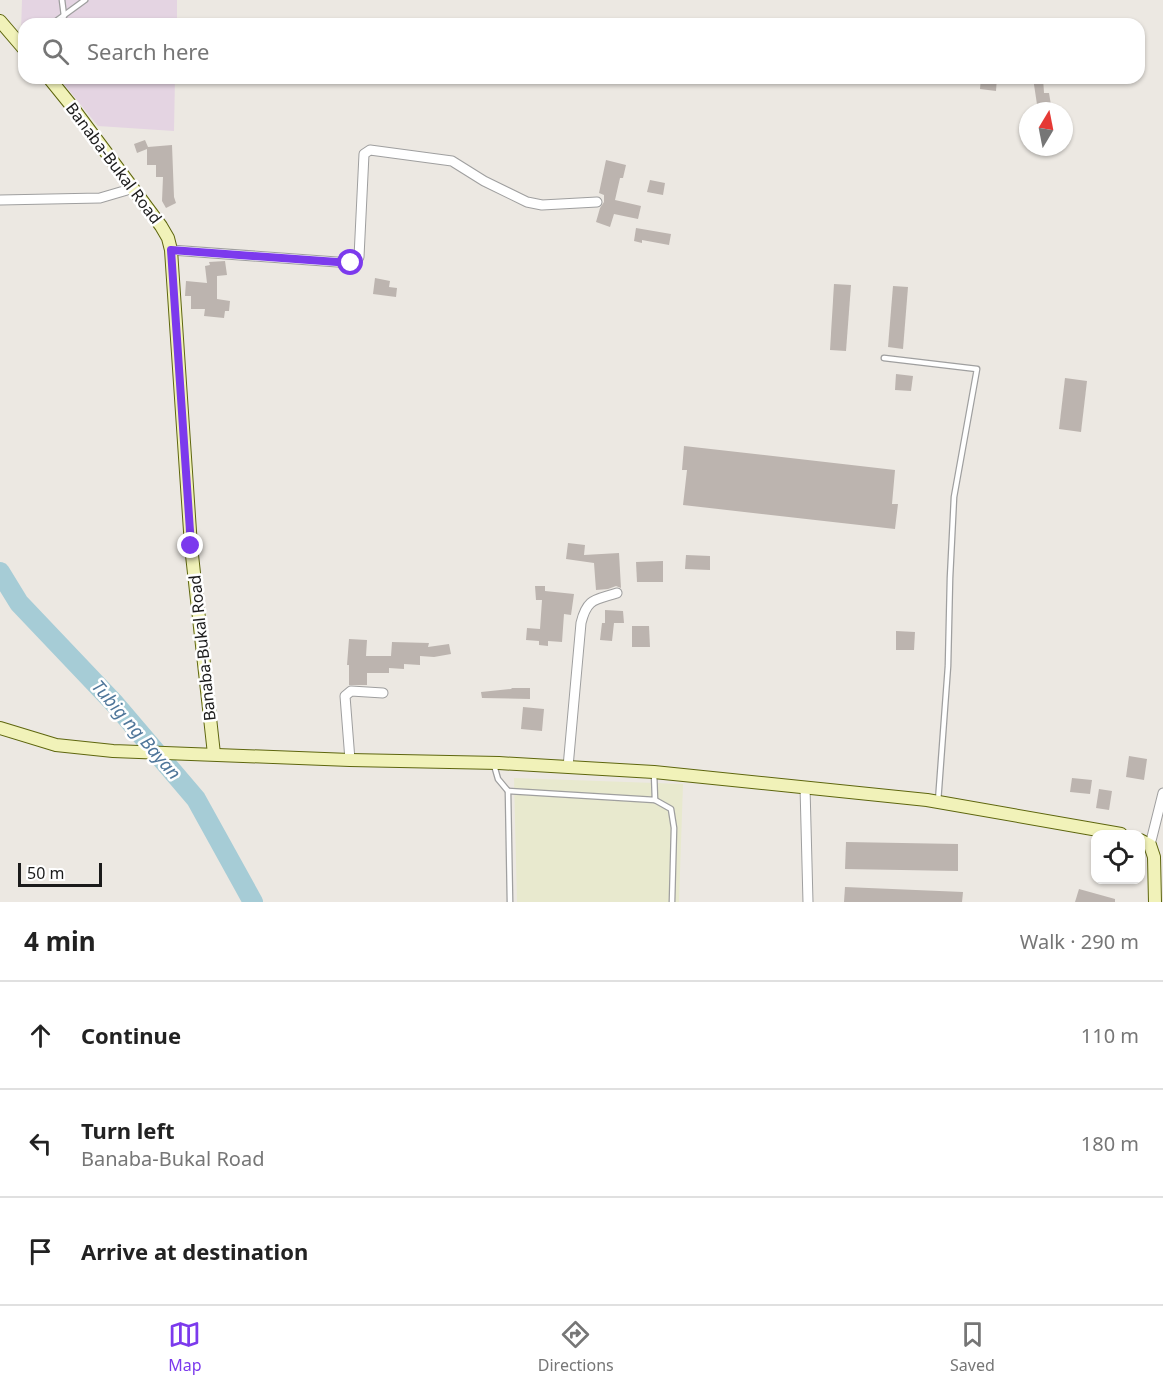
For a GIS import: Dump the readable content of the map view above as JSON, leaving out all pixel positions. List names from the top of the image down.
{
  "streets": {
    "main road": ["Banaba-Bukal Road"]
  },
  "water": ["Tubig ng Bayan"],
  "scale_bar": "50 m",
  "north": "top",
  "page": {
    "search": "Search here",
    "scale": "50 m",
    "heading": ["4 min", "Walk · 290 m"],
    "list": [
      ["Continue", "110 m"],
      ["Turn left", "Banaba-Bukal Road", "180 m"],
      "Arrive at destination"
    ],
    "nav": ["Map", "Directions", "Saved"]
  }
}
